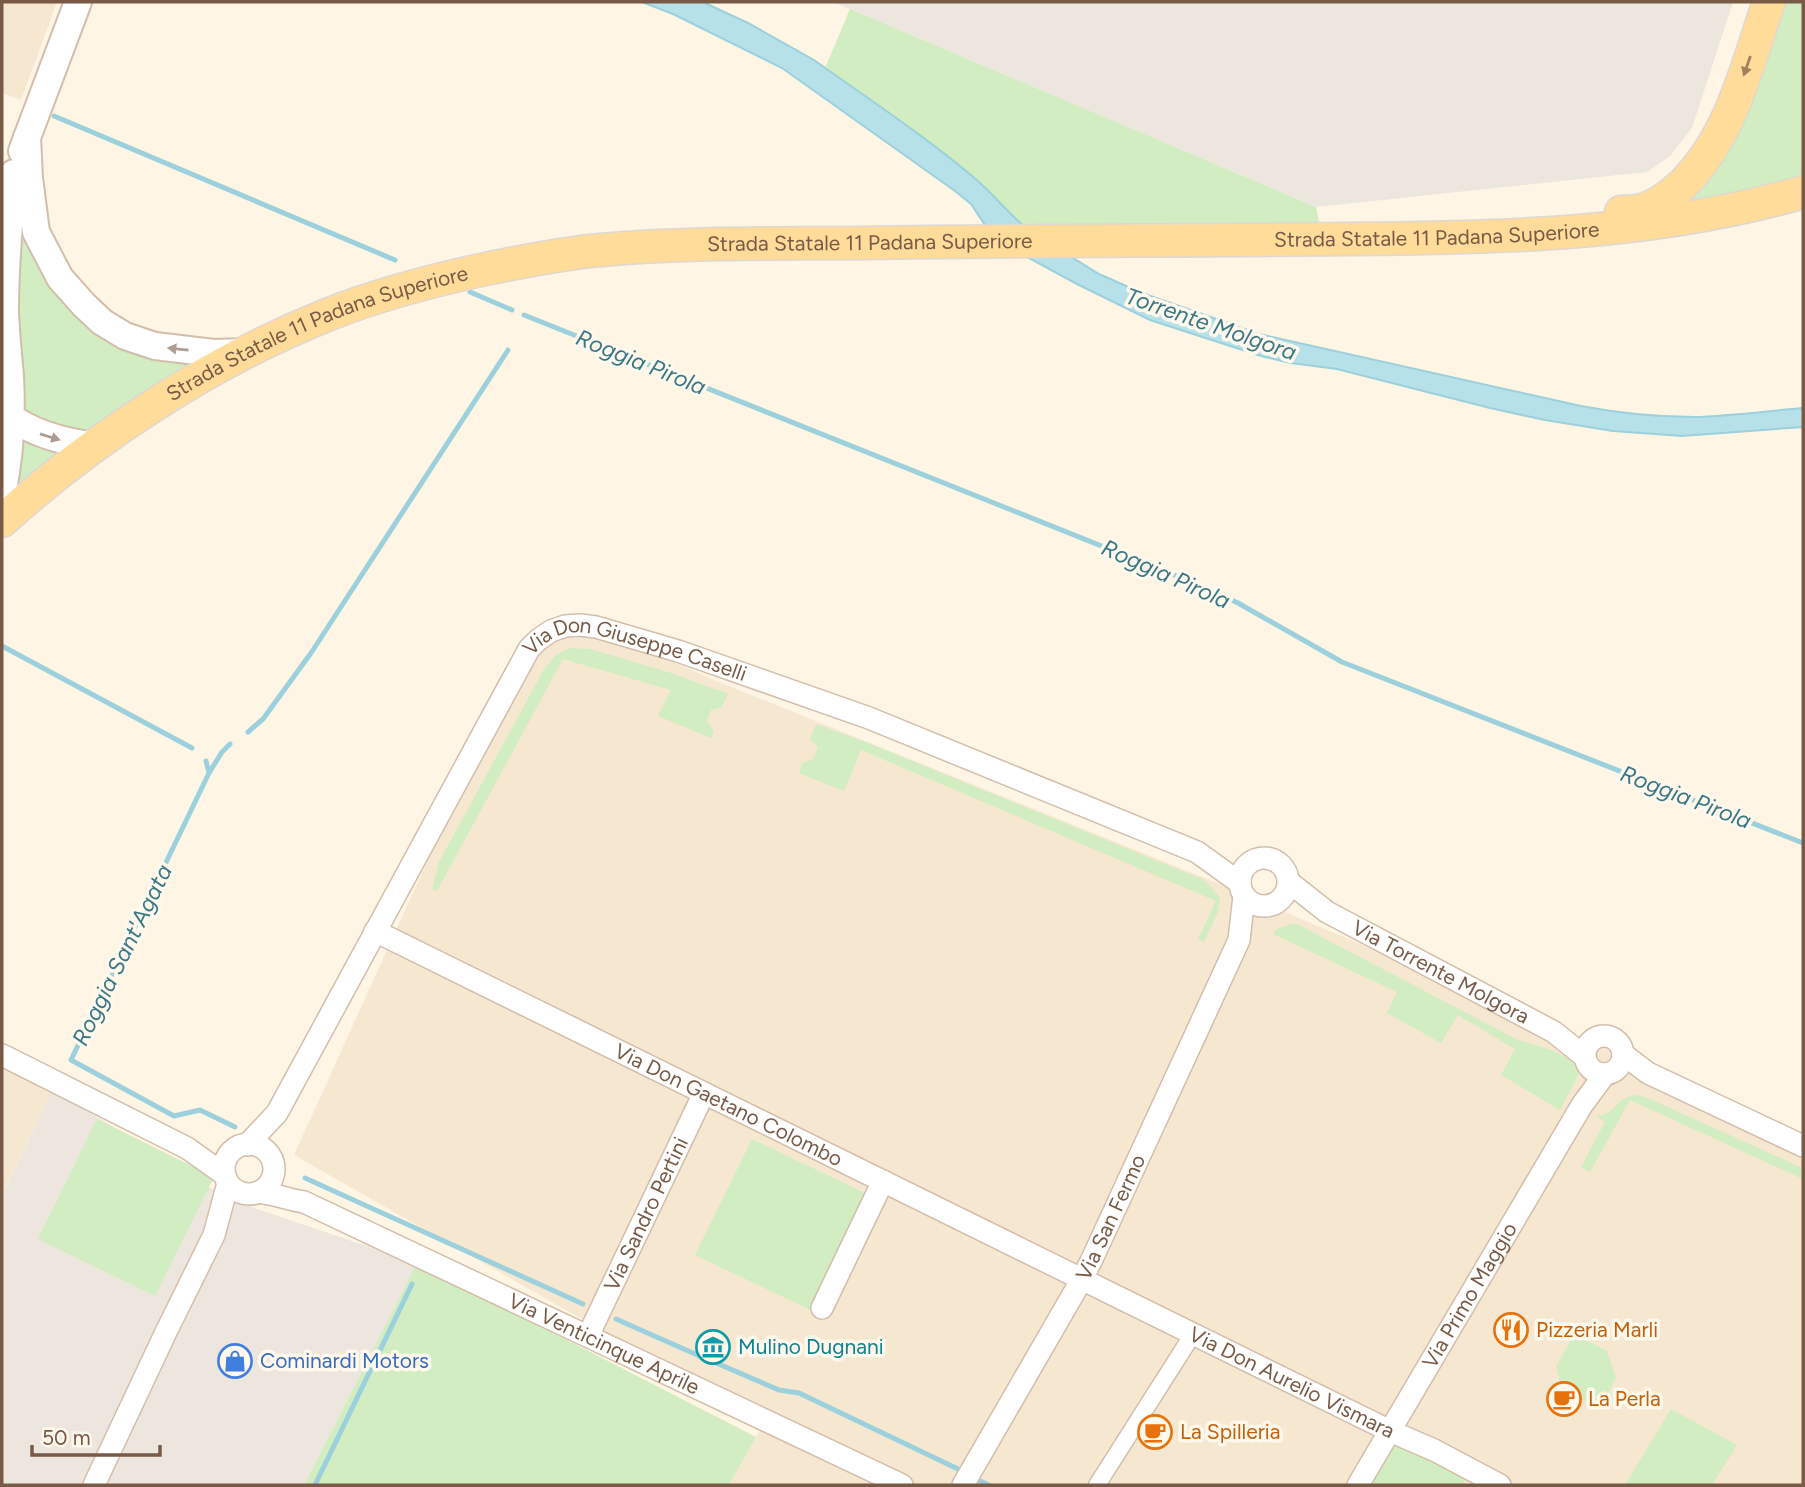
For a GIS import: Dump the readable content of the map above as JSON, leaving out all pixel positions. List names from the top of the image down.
{
  "streets": {
    "main road": ["Strada Statale 11 Padana Superiore"],
    "street": [
      "Via Don Giuseppe Caselli",
      "Via Torrente Molgora",
      "Via Don Gaetano Colombo",
      "Via Sandro Pertini",
      "Via San Fermo",
      "Via Primo Maggio",
      "Via Venticinque Aprile",
      "Via Don Aurelio Vismara"
    ]
  },
  "crossings": [
    ["Via Don Giuseppe Caselli", "Via Torrente Molgora"],
    ["Via Don Giuseppe Caselli", "Via Don Gaetano Colombo"],
    ["Via Don Giuseppe Caselli", "Via Venticinque Aprile"],
    ["Via Torrente Molgora", "Via Primo Maggio"],
    ["Via Don Gaetano Colombo", "Via Sandro Pertini"],
    ["Via Don Gaetano Colombo", "Via San Fermo"],
    ["Via Don Gaetano Colombo", "Via Don Aurelio Vismara"],
    ["Via Sandro Pertini", "Via Venticinque Aprile"],
    ["Via San Fermo", "Via Don Aurelio Vismara"],
    ["Via Primo Maggio", "Via Don Aurelio Vismara"]
  ],
  "water": ["Torrente Molgora", "Roggia Pirola", "Roggia Sant'Agata"],
  "places": {
    "restaurant": ["Pizzeria Marli"],
    "museum": ["Mulino Dugnani"],
    "shop": ["Cominardi Motors"],
    "cafe": ["La Perla", "La Spilleria"]
  },
  "scale_bar": "50 m"
}
